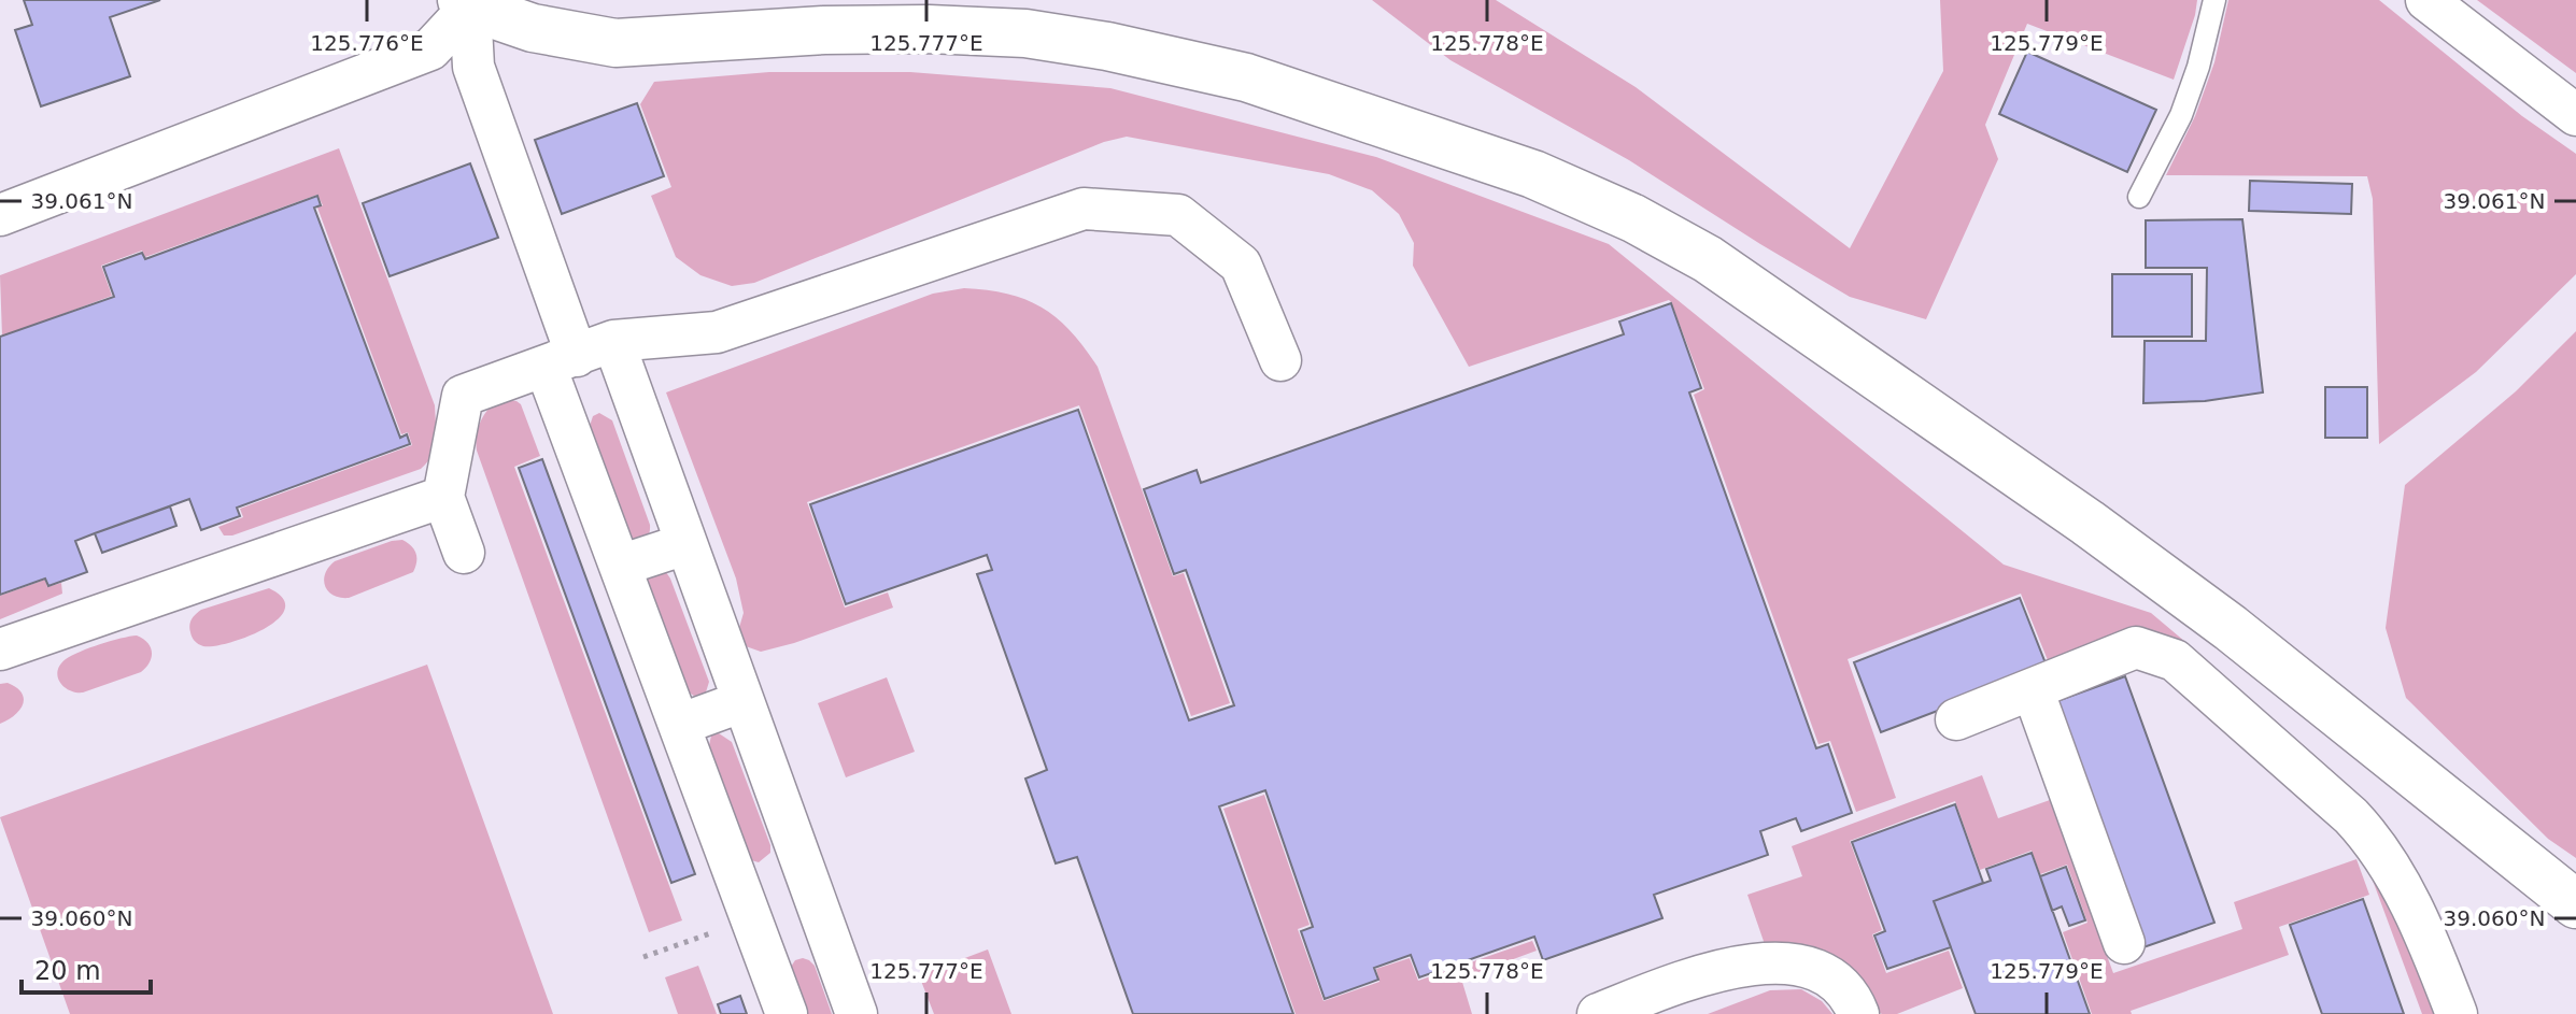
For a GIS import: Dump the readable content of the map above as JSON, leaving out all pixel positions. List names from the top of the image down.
{
  "scale_bar": "20 m",
  "coordinates": [
    "125.776°E",
    "125.777°E",
    "125.778°E",
    "125.779°E",
    "39.061°N",
    "39.060°N"
  ]
}
